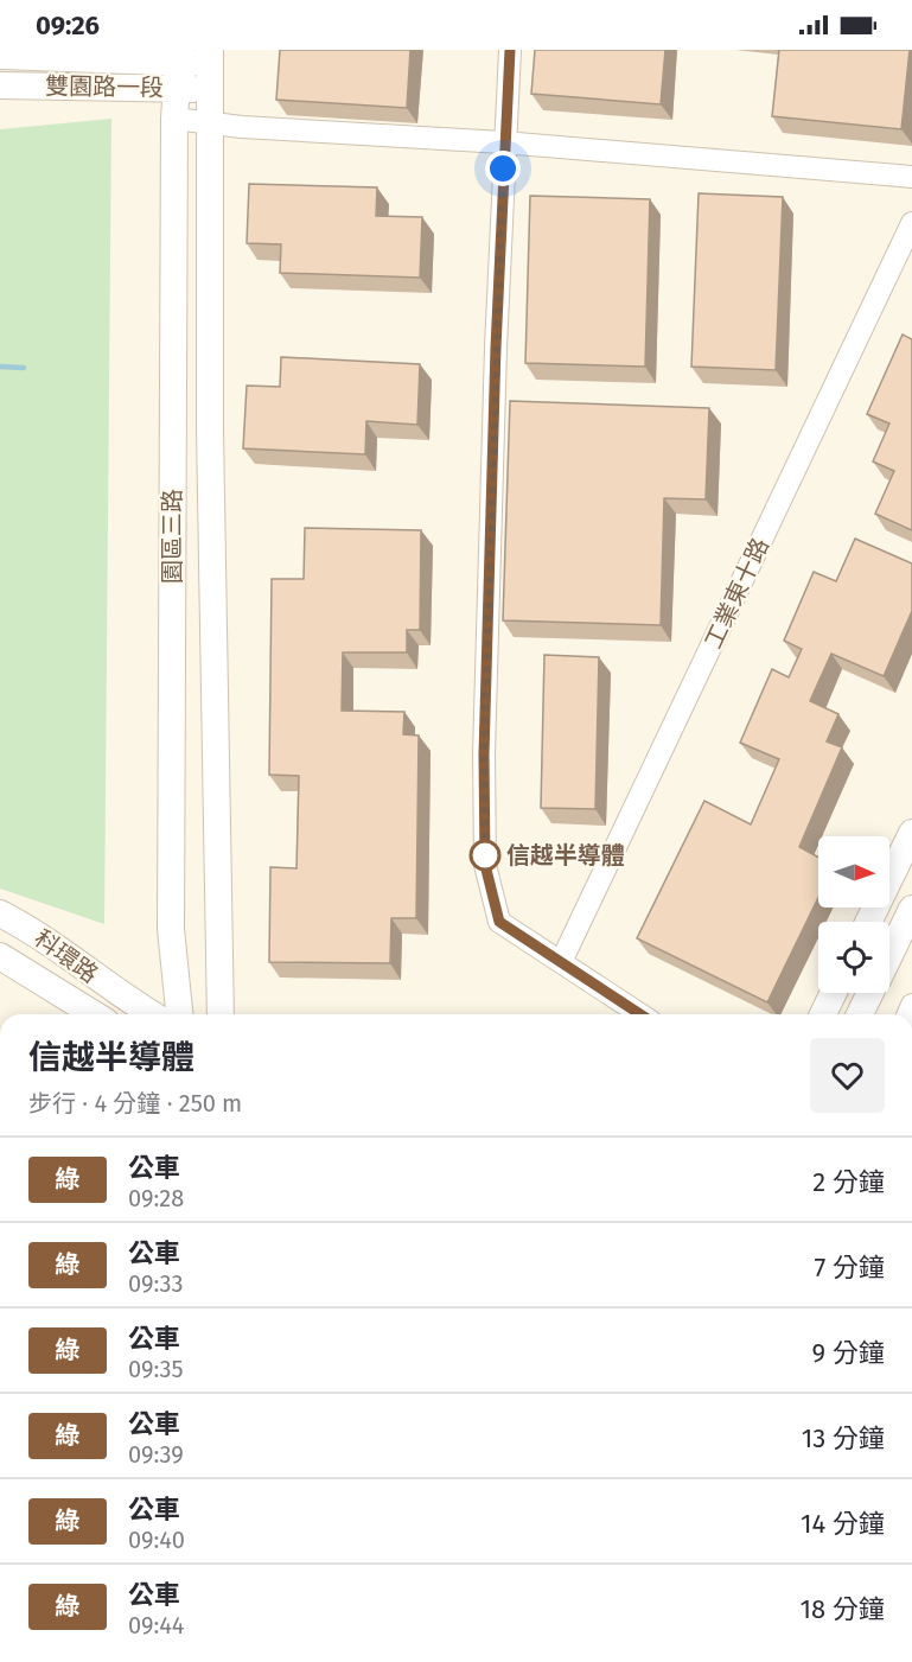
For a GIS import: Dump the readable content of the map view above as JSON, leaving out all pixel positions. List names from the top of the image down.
{
  "streets": {
    "street": [
      "雙園路一段",
      "園區三路",
      "工業東十路",
      "科環路"
    ]
  },
  "crossings": [
    ["雙園路一段", "園區三路"]
  ],
  "places": ["信越半導體"],
  "lines": ["bus line 綠"],
  "north": "right",
  "page": {
    "status": "09:26",
    "heading": ["信越半導體", "步行 · 4 分鐘 · 250 m"],
    "list": [
      {
        "mark": "綠",
        "name": "公車",
        "note": "09:28",
        "value": "2 分鐘"
      },
      {
        "mark": "綠",
        "name": "公車",
        "note": "09:33",
        "value": "7 分鐘"
      },
      {
        "mark": "綠",
        "name": "公車",
        "note": "09:35",
        "value": "9 分鐘"
      },
      {
        "mark": "綠",
        "name": "公車",
        "note": "09:39",
        "value": "13 分鐘"
      },
      {
        "mark": "綠",
        "name": "公車",
        "note": "09:40",
        "value": "14 分鐘"
      },
      {
        "mark": "綠",
        "name": "公車",
        "note": "09:44",
        "value": "18 分鐘"
      }
    ]
  }
}
